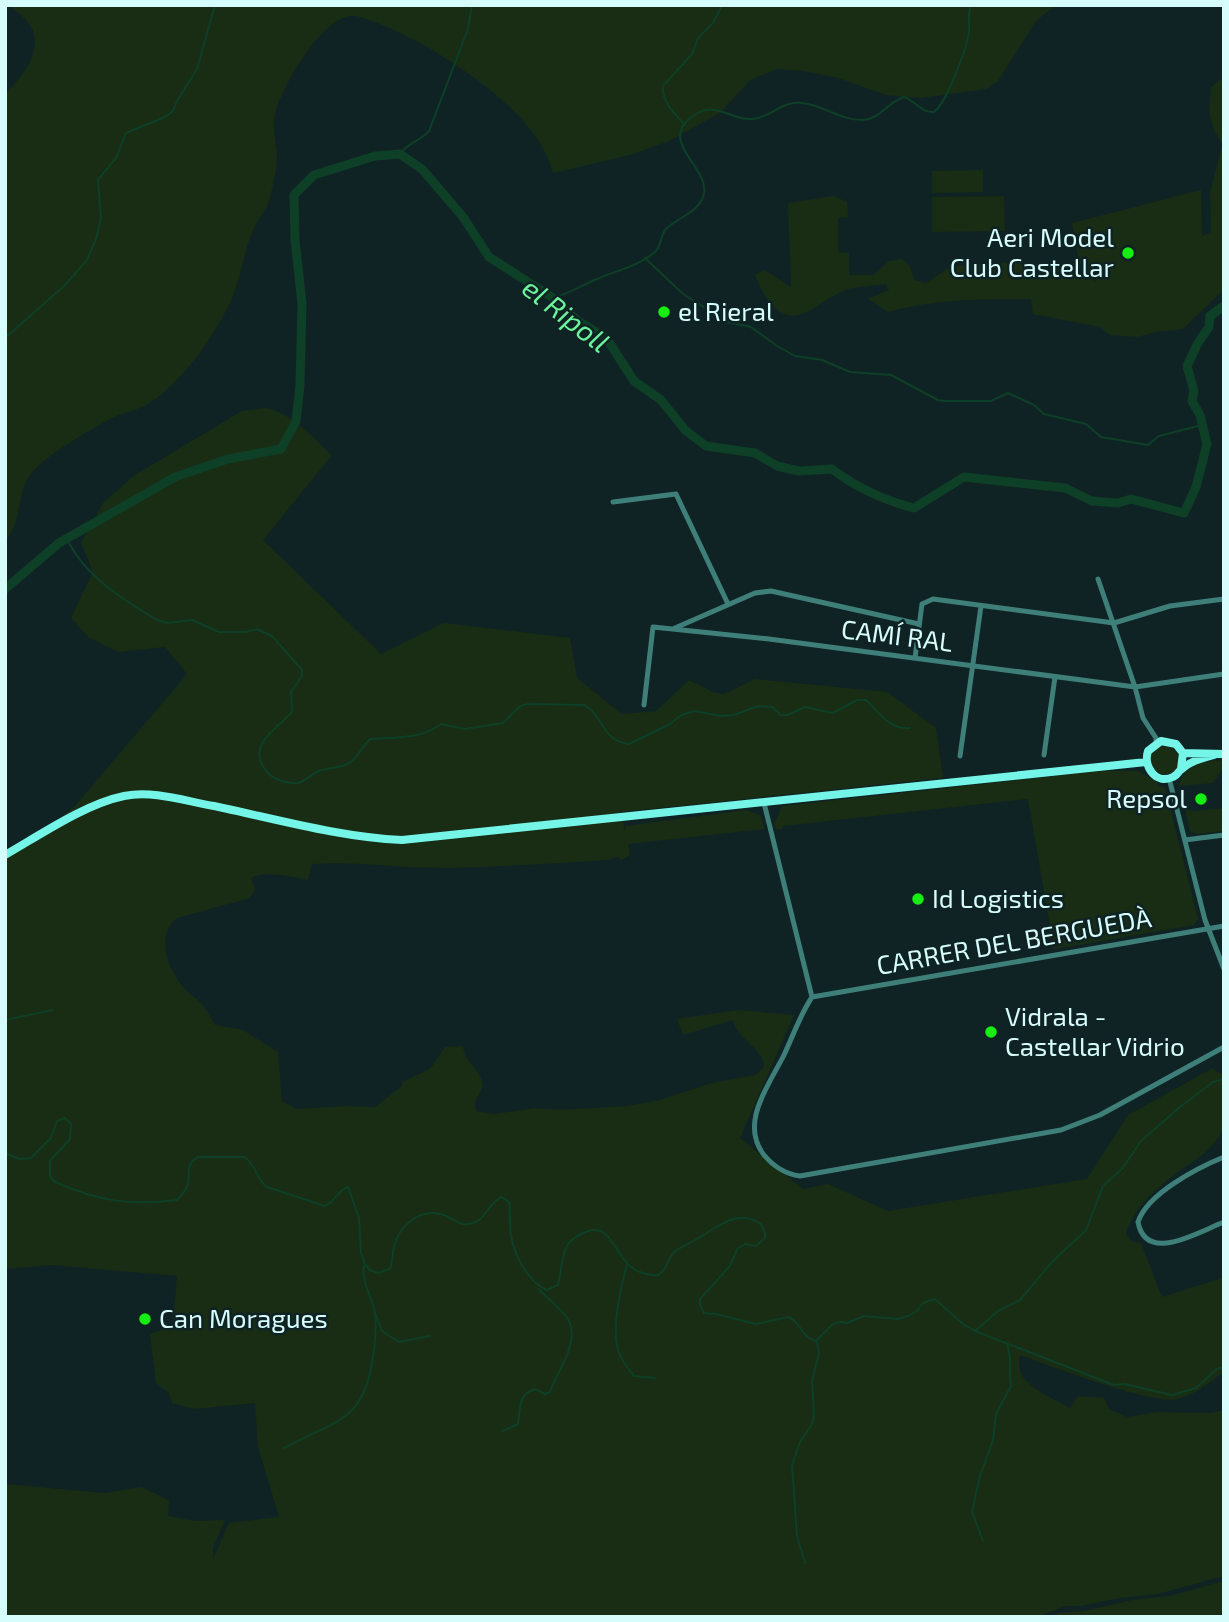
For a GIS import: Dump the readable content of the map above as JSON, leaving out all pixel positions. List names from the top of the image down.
{
  "streets": {
    "street": ["CAMÍ RAL", "CARRER DEL BERGUEDÀ"]
  },
  "water": ["el Ripoll"],
  "places": [
    "Aeri Model Club Castellar",
    "el Rieral",
    "Repsol",
    "Id Logistics",
    "Vidrala - Castellar Vidrio",
    "Can Moragues"
  ]
}
